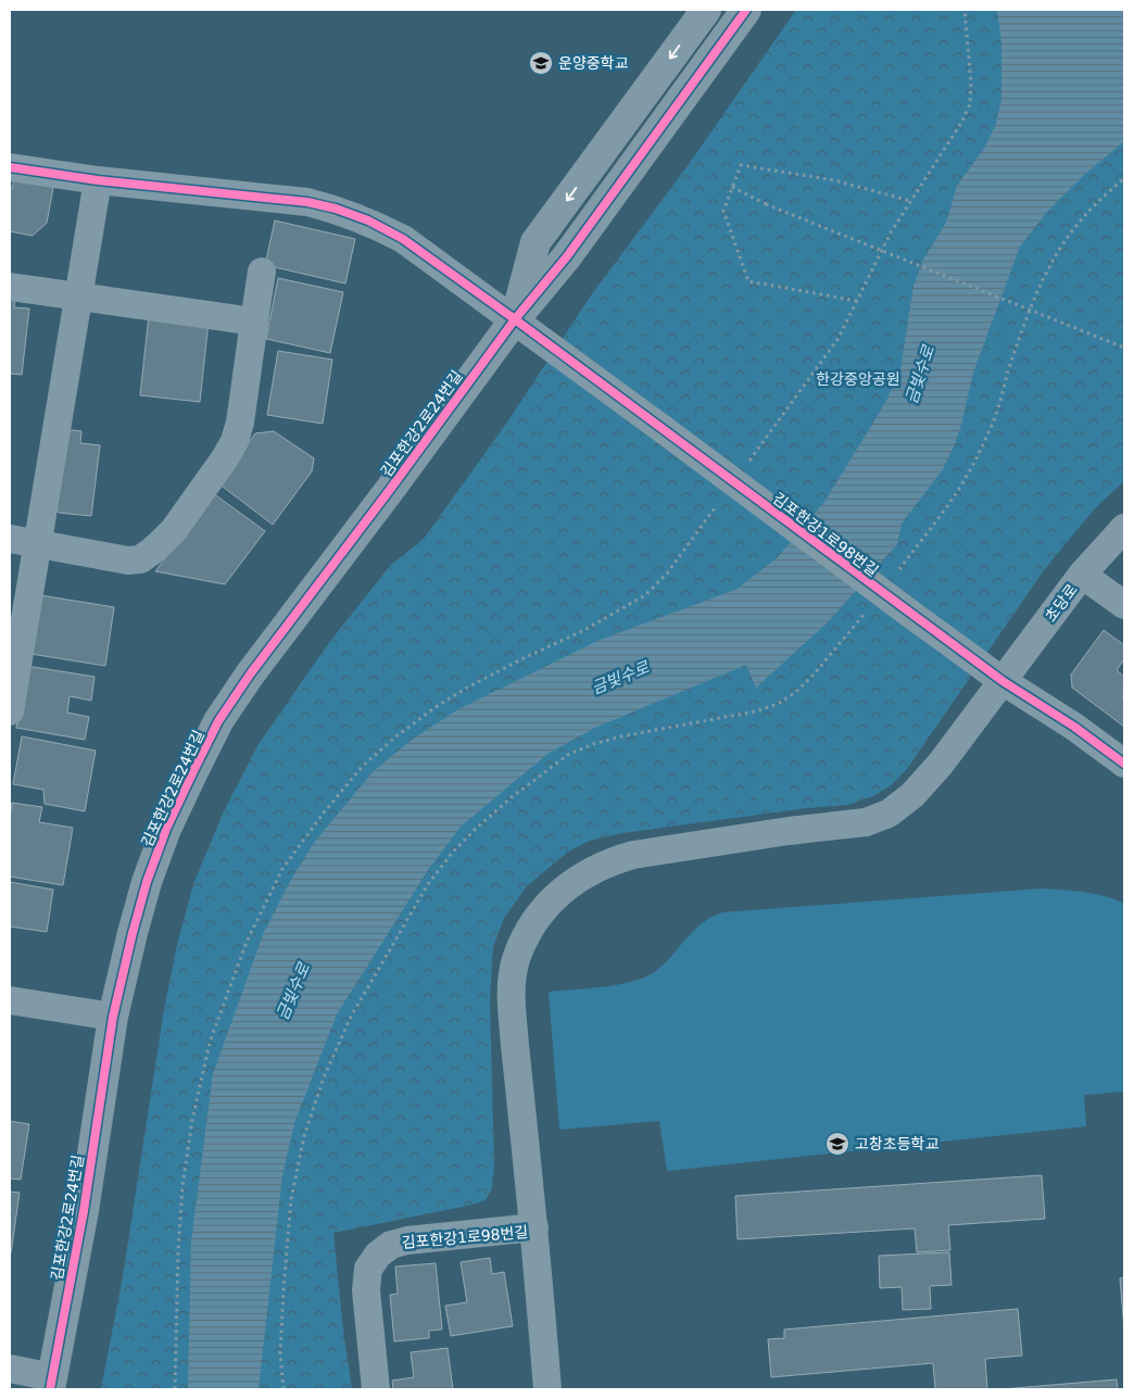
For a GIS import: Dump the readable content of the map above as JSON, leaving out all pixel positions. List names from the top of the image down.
{
  "streets": {
    "street": ["김포한강2로24번길", "김포한강1로98번길", "초당로"]
  },
  "crossings": [
    ["김포한강2로24번길", "김포한강1로98번길"],
    ["김포한강1로98번길", "초당로"]
  ],
  "water": ["금빛수로"],
  "parks": ["한강중앙공원"],
  "places": {
    "school or university": ["운양중학교", "고창초등학교"]
  }
}
